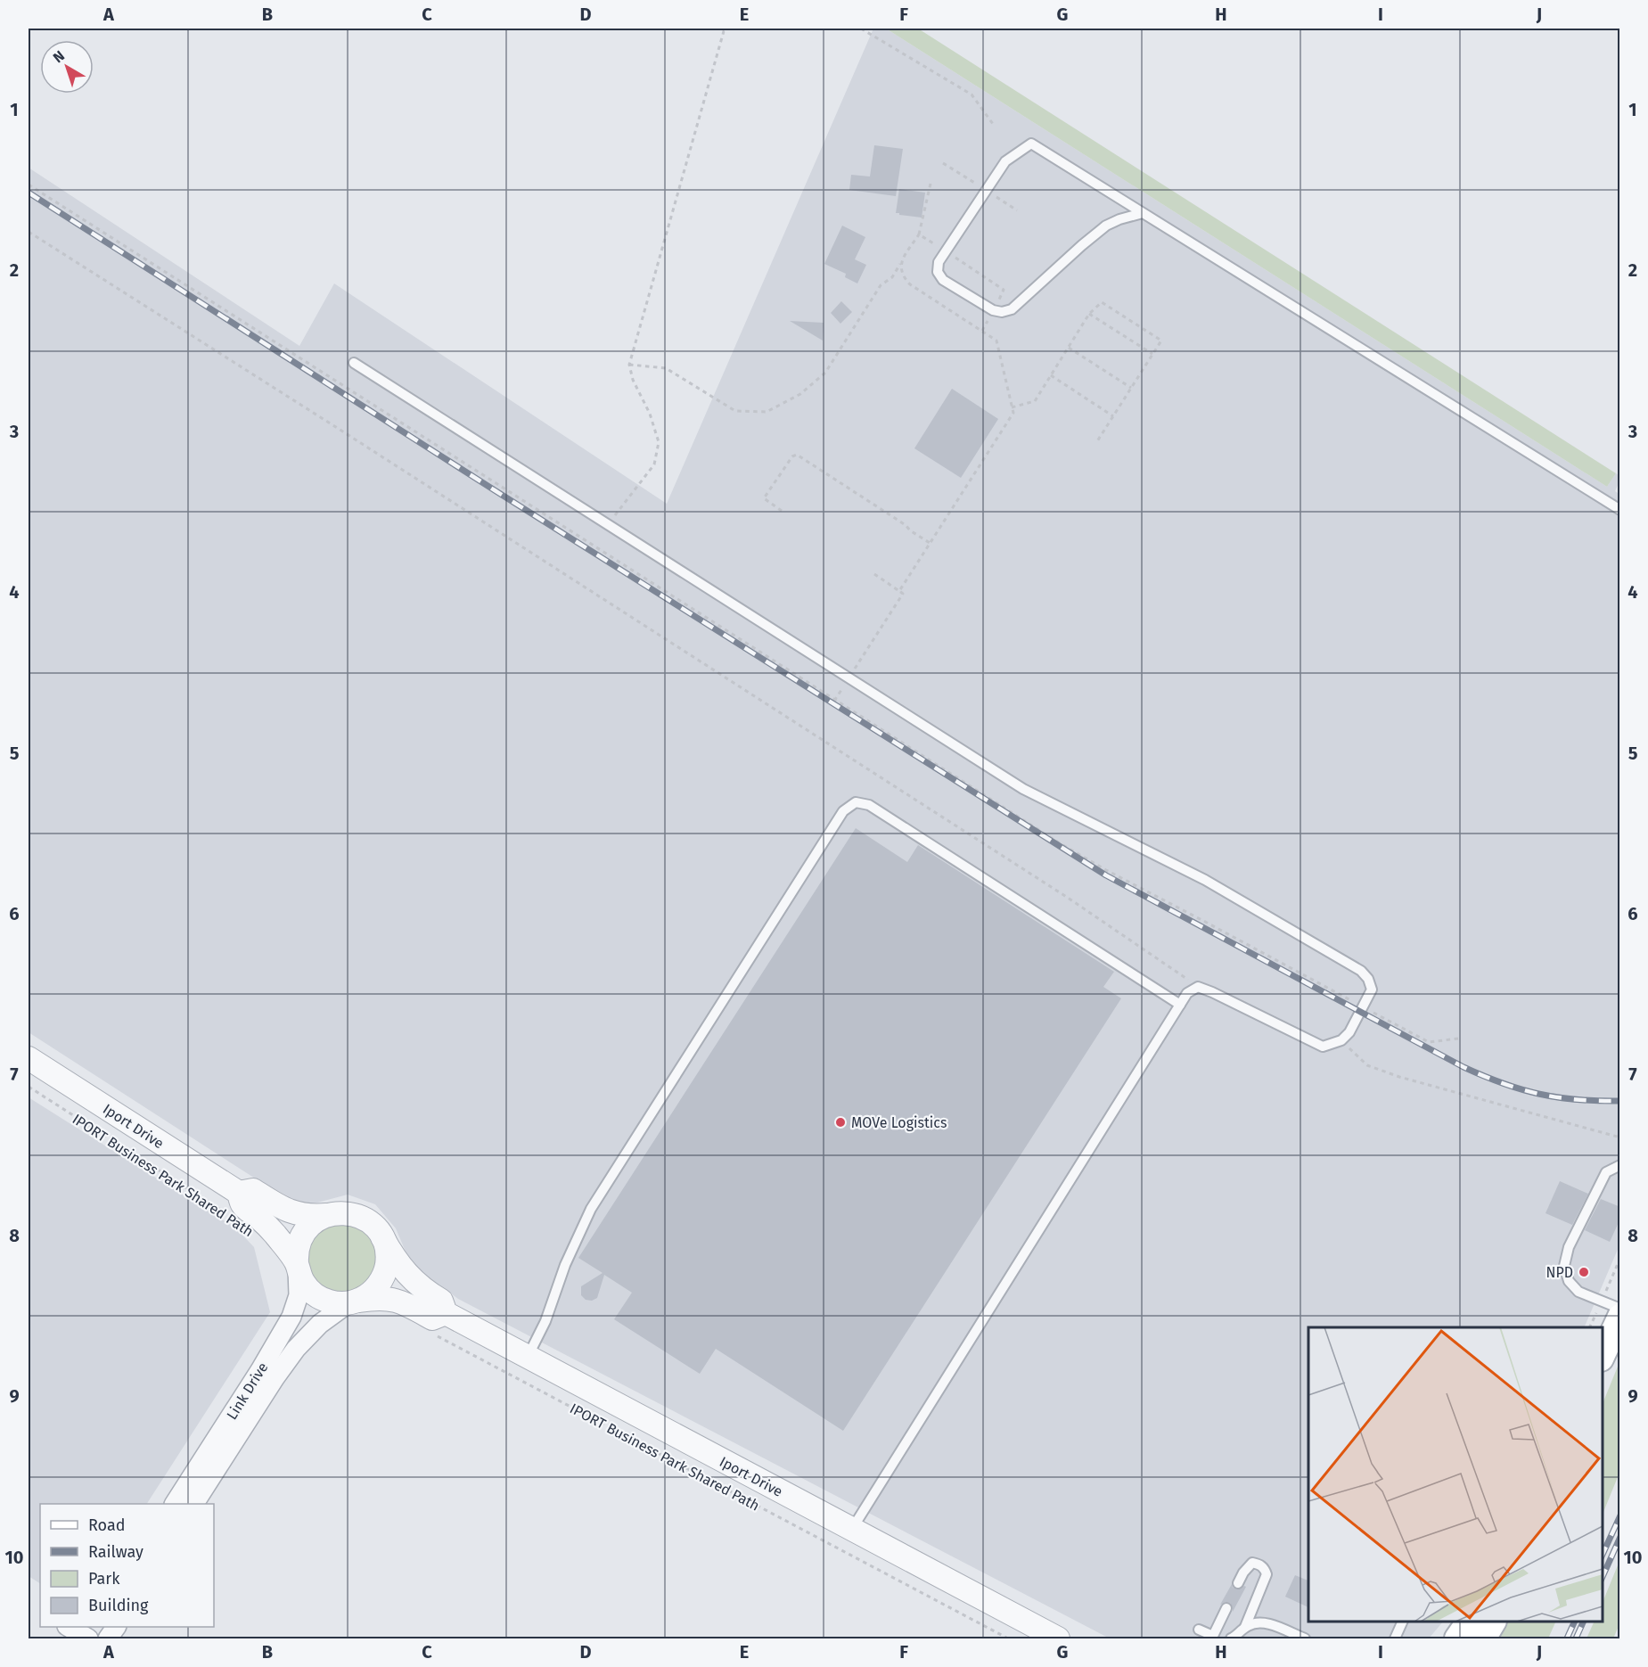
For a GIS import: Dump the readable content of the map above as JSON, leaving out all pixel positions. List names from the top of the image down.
{
  "streets": {
    "street": ["Iport Drive", "Link Drive"],
    "path": ["IPORT Business Park Shared Path"]
  },
  "crossings": [
    ["Iport Drive", "Link Drive"]
  ],
  "places": ["MOVe Logistics", "NPD"],
  "legend": [
    "Road",
    "Railway",
    "Park",
    "Building"
  ],
  "north": "top left",
  "grid": {
    "columns": [
      "A",
      "B",
      "C",
      "D",
      "E",
      "F",
      "G",
      "H",
      "I",
      "J"
    ],
    "rows": [
      "1",
      "2",
      "3",
      "4",
      "5",
      "6",
      "7",
      "8",
      "9",
      "10"
    ]
  }
}
